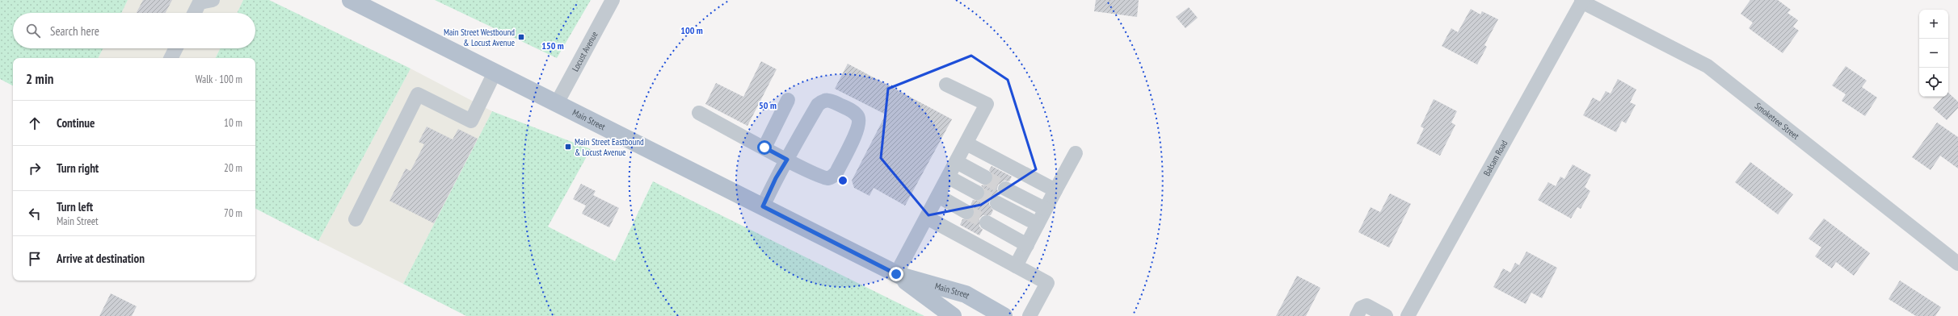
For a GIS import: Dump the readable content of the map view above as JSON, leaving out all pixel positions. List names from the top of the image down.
{
  "streets": {
    "main road": ["Main Street"],
    "street": ["Locust Avenue", "Smoketree Street", "Balsam Road"]
  },
  "crossings": [
    ["Locust Avenue", "Main Street"],
    ["Smoketree Street", "Balsam Road"]
  ],
  "places": {
    "transit": ["Main Street Westbound & Locust Avenue", "Main Street Eastbound & Locust Avenue"]
  },
  "page": {
    "map_buttons": ["+", "−"],
    "search": "Search here",
    "heading": ["2 min", "Walk · 100 m"],
    "list": [
      ["Continue", "10 m"],
      ["Turn right", "20 m"],
      ["Turn left", "Main Street", "70 m"],
      "Arrive at destination"
    ]
  },
  "rings": ["100 m", "150 m", "50 m"]
}
